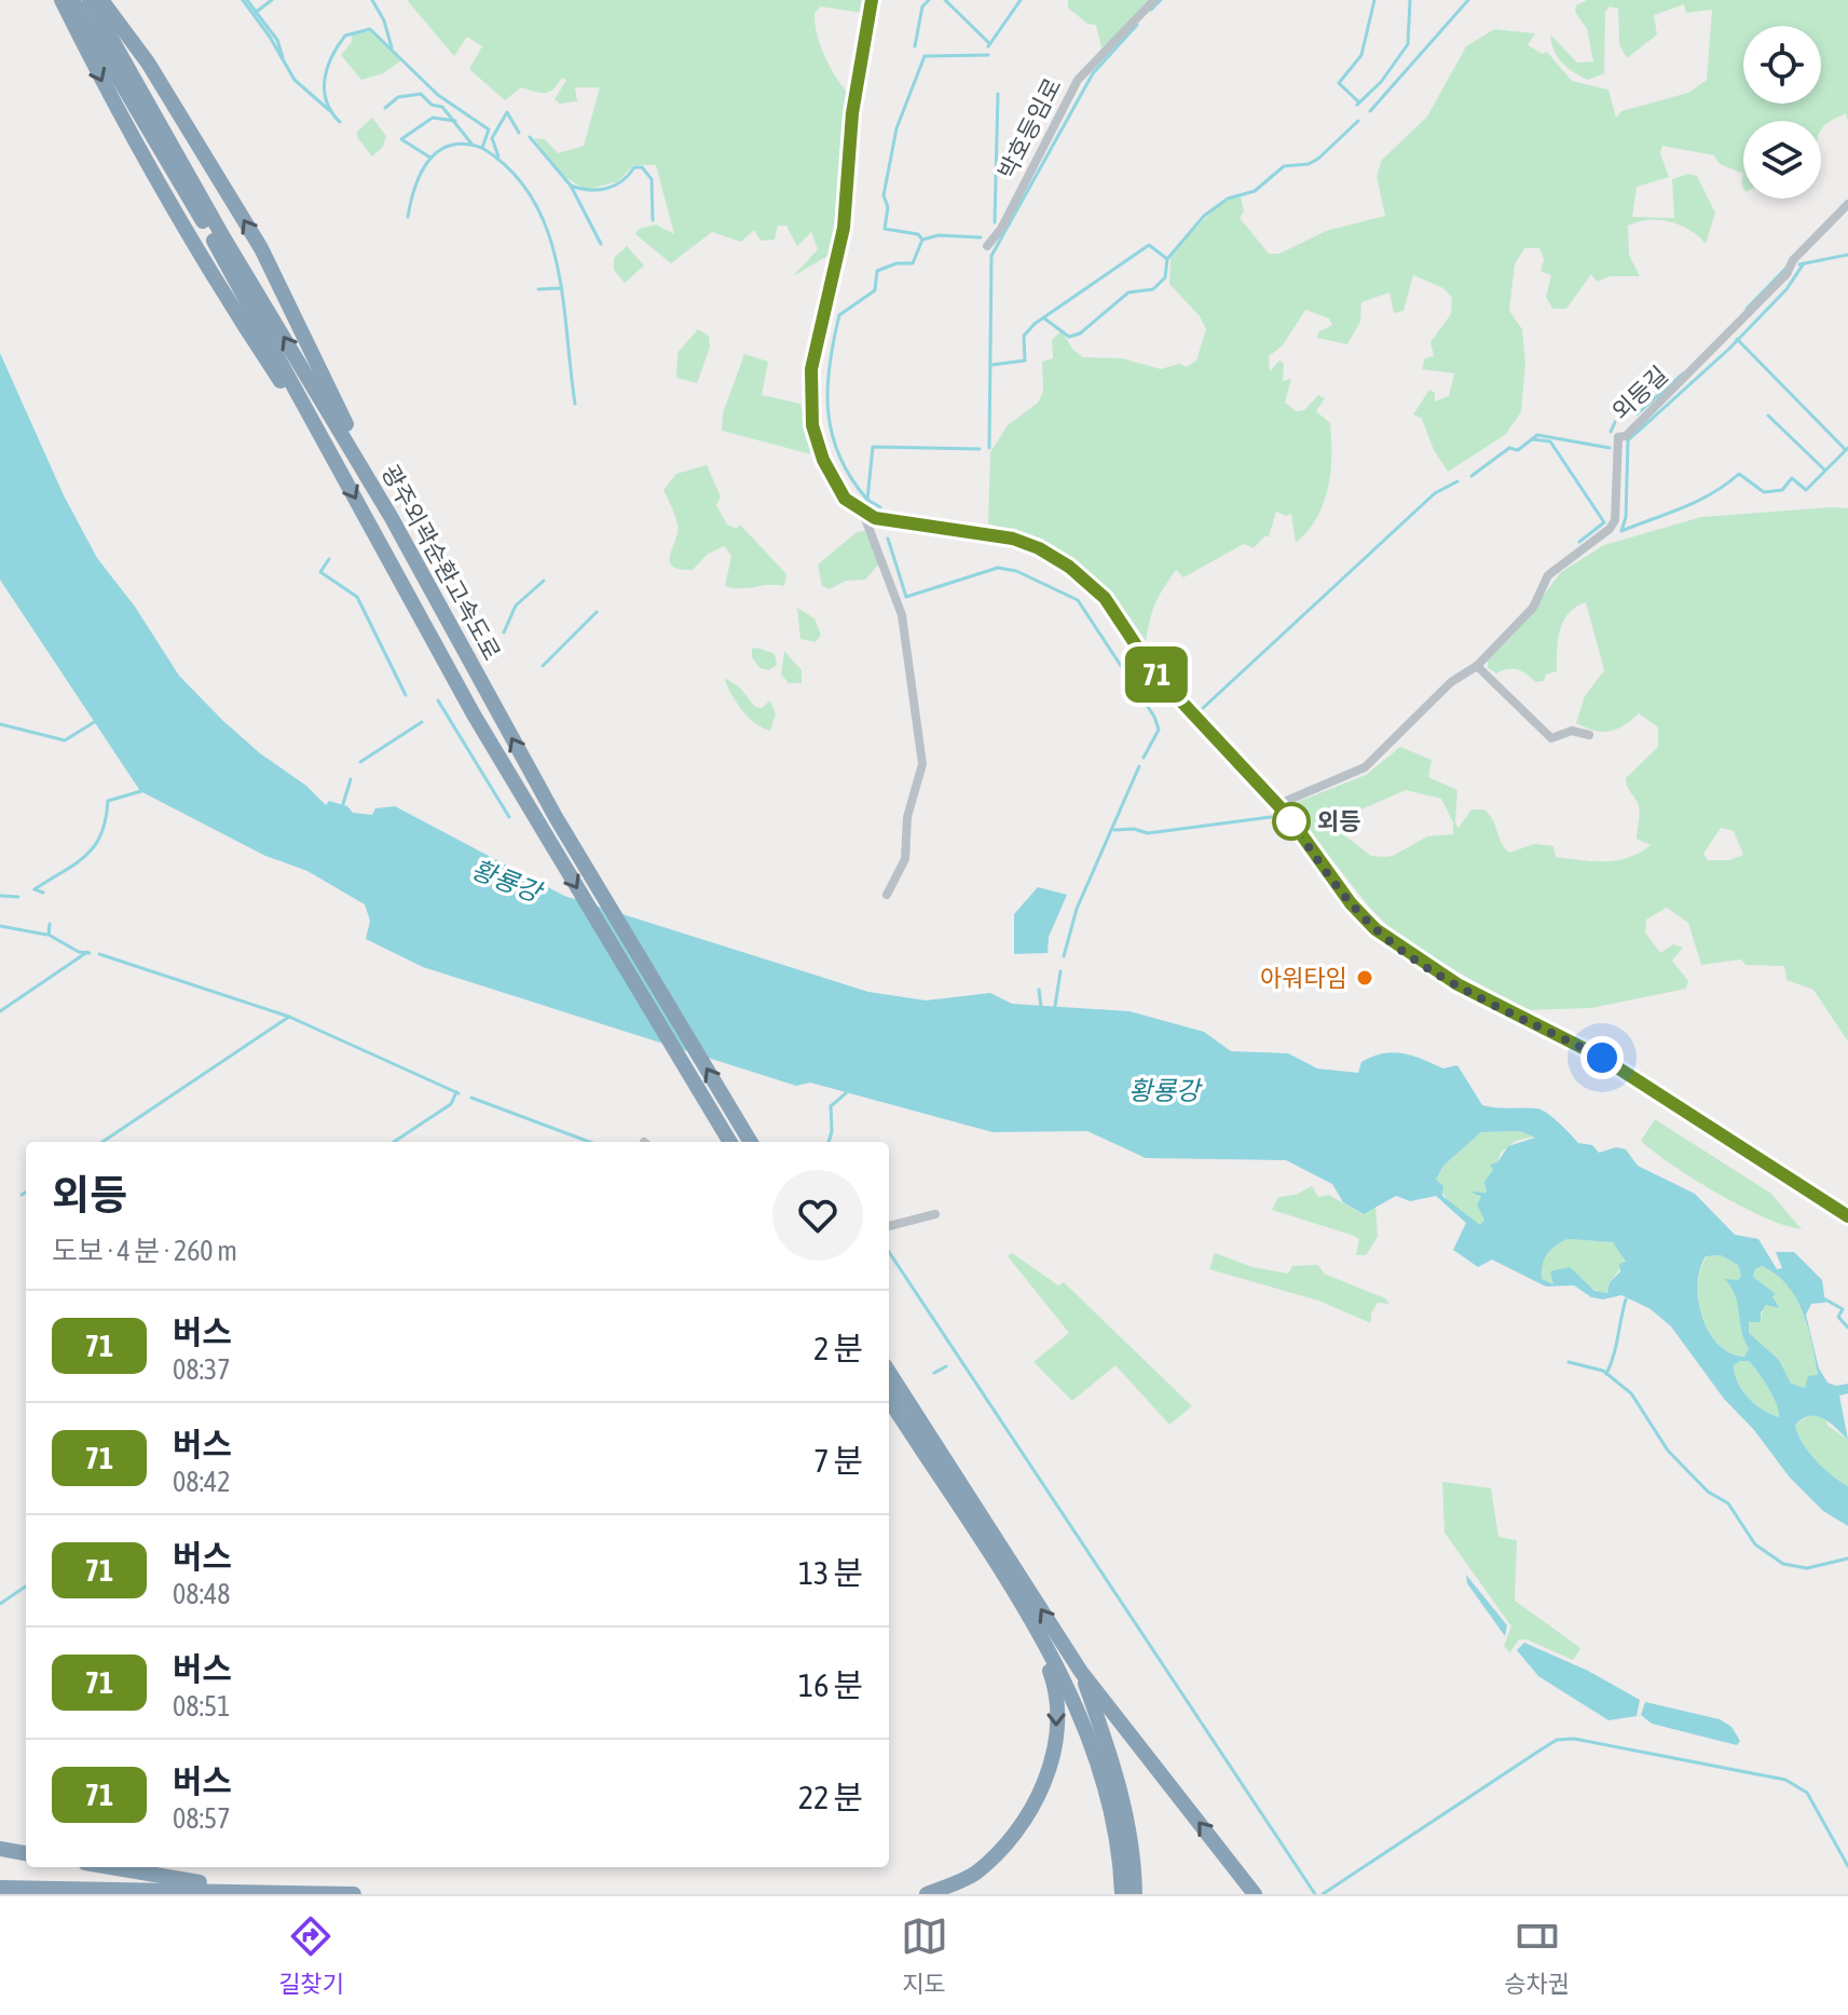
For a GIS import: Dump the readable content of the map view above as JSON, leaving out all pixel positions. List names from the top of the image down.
{
  "streets": {
    "highway": ["광주외곽순환고속도로"],
    "street": ["박호등임로", "외등길"]
  },
  "water": ["황룡강"],
  "places": ["외등", "아워타임"],
  "lines": ["bus line 71"],
  "page": {
    "on_map": "71",
    "heading": ["외등", "도보 · 4 분 · 260 m"],
    "list": [
      {
        "mark": "71",
        "name": "버스",
        "note": "08:37",
        "value": "2 분"
      },
      {
        "mark": "71",
        "name": "버스",
        "note": "08:42",
        "value": "7 분"
      },
      {
        "mark": "71",
        "name": "버스",
        "note": "08:48",
        "value": "13 분"
      },
      {
        "mark": "71",
        "name": "버스",
        "note": "08:51",
        "value": "16 분"
      },
      {
        "mark": "71",
        "name": "버스",
        "note": "08:57",
        "value": "22 분"
      }
    ],
    "tabs": ["길찾기", "지도", "승차권"]
  }
}
